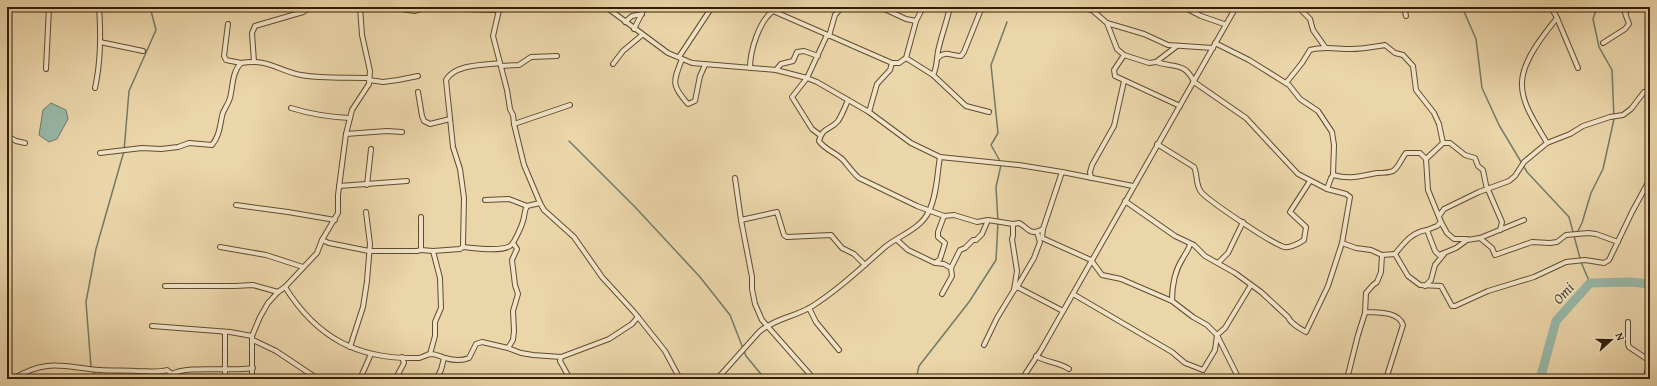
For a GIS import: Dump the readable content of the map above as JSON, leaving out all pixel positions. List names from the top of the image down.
{
  "water": ["Omi"],
  "north": "right"
}
